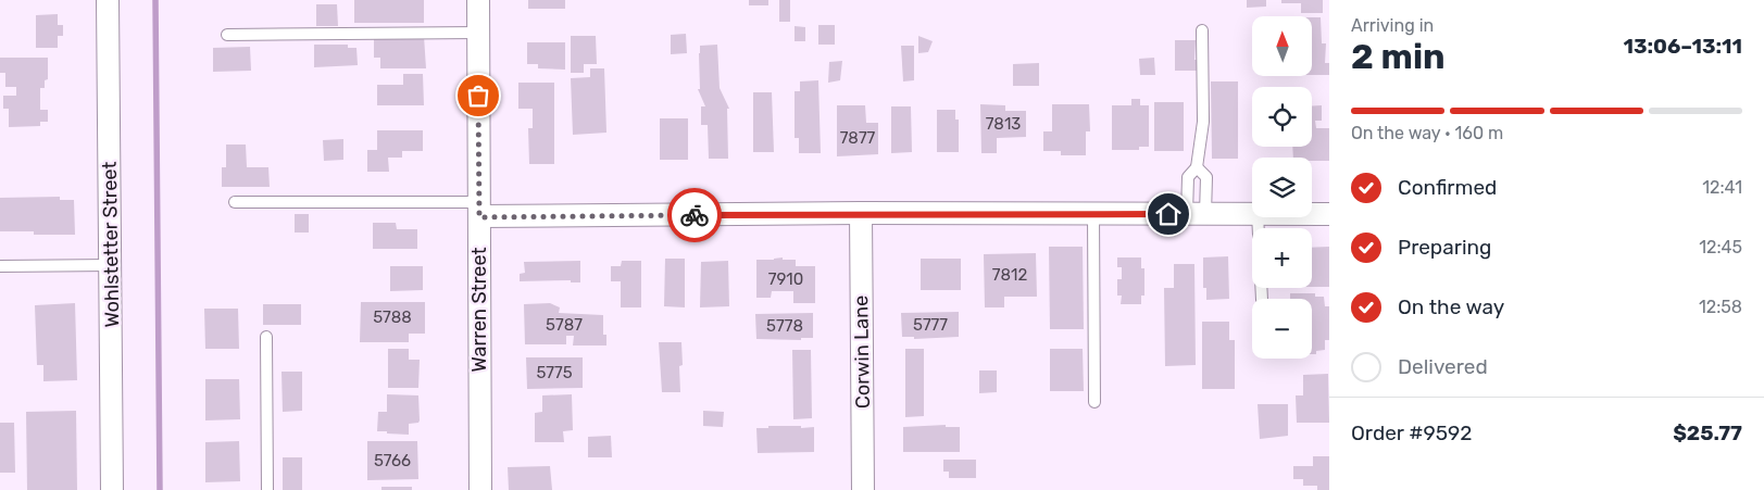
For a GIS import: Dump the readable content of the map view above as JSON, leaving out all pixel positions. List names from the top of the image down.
{
  "streets": {
    "street": ["Wohlstetter Street", "Warren Street", "Corwin Lane"]
  },
  "house_numbers": [
    "7813",
    "7877",
    "7812",
    "7910",
    "5788",
    "5787",
    "5777",
    "5778",
    "5775",
    "5766"
  ],
  "north": "top",
  "page": {
    "heading": ["2 min", "Arriving in", "13:06–13:11"],
    "panel": ["Order #9592", "$25.77"],
    "map_buttons": ["+", "−"],
    "bar": "On the way · 160 m",
    "list": [
      ["Confirmed", "12:41"],
      ["Preparing", "12:45"],
      ["On the way", "12:58"],
      "Delivered"
    ]
  }
}
